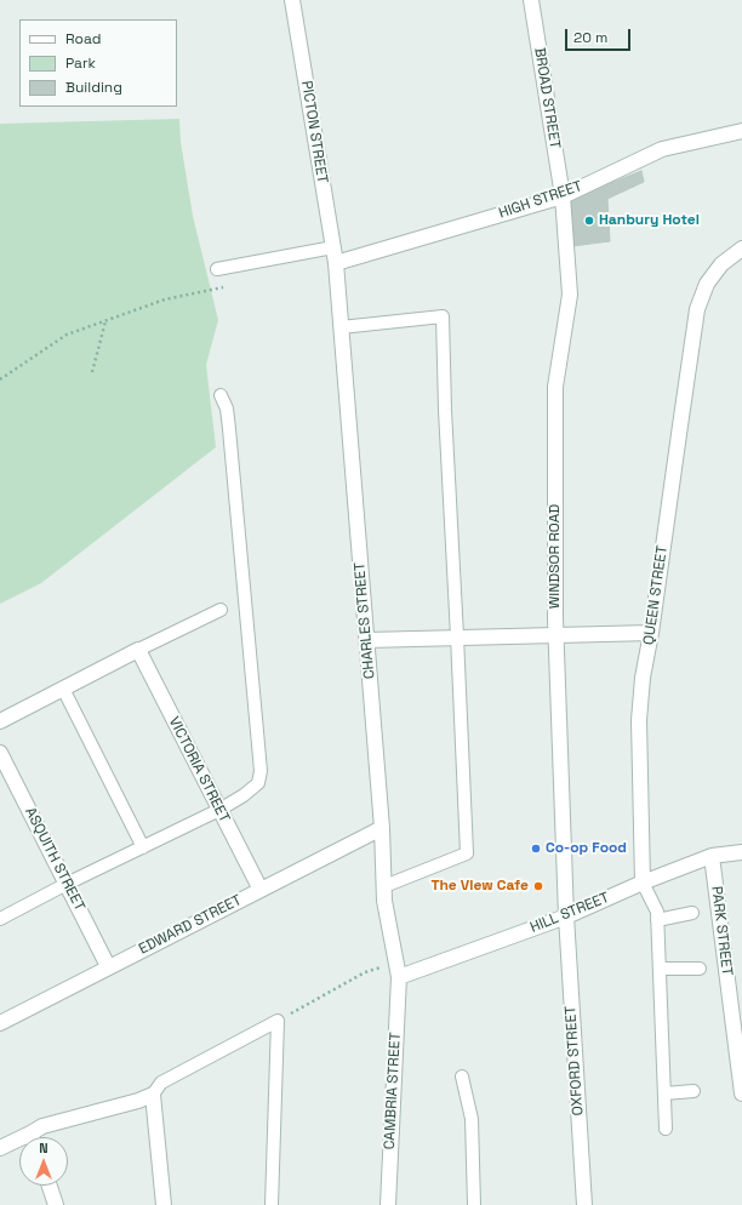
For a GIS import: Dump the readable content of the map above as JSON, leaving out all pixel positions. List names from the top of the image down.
{
  "streets": {
    "street": [
      "BROAD STREET",
      "PICTON STREET",
      "HIGH STREET",
      "WINDSOR ROAD",
      "QUEEN STREET",
      "CHARLES STREET",
      "VICTORIA STREET",
      "ASQUITH STREET",
      "HILL STREET",
      "EDWARD STREET",
      "PARK STREET",
      "OXFORD STREET",
      "CAMBRIA STREET"
    ]
  },
  "crossings": [
    ["BROAD STREET", "HIGH STREET"],
    ["BROAD STREET", "WINDSOR ROAD"],
    ["PICTON STREET", "HIGH STREET"],
    ["PICTON STREET", "CHARLES STREET"],
    ["HIGH STREET", "WINDSOR ROAD"],
    ["HIGH STREET", "CHARLES STREET"],
    ["WINDSOR ROAD", "HILL STREET"],
    ["WINDSOR ROAD", "OXFORD STREET"],
    ["QUEEN STREET", "HILL STREET"],
    ["CHARLES STREET", "HILL STREET"],
    ["CHARLES STREET", "EDWARD STREET"],
    ["CHARLES STREET", "CAMBRIA STREET"],
    ["VICTORIA STREET", "EDWARD STREET"],
    ["ASQUITH STREET", "EDWARD STREET"],
    ["HILL STREET", "PARK STREET"],
    ["HILL STREET", "OXFORD STREET"],
    ["HILL STREET", "CAMBRIA STREET"]
  ],
  "places": ["Hanbury Hotel", "Co-op Food", "The View Cafe"],
  "legend": ["Road", "Park", "Building"],
  "scale_bar": "20 m",
  "north": "top"
}
